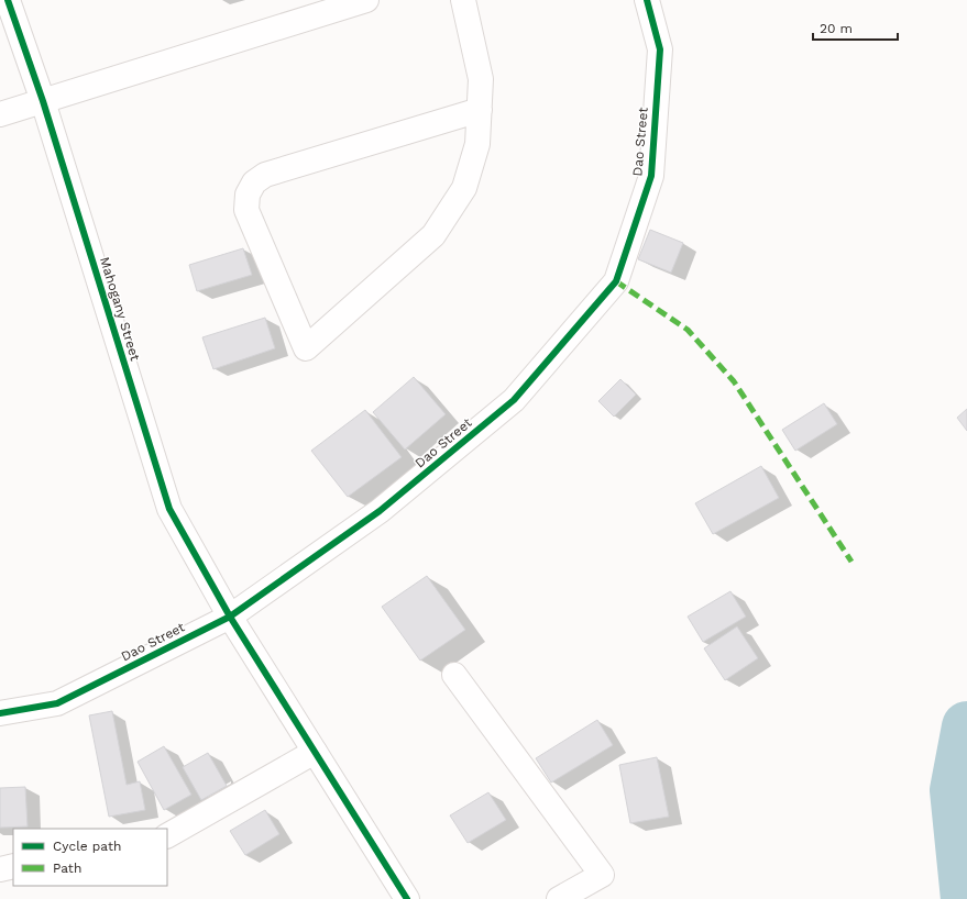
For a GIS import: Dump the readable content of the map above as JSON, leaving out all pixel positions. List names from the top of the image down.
{
  "streets": {
    "street": ["Dao Street", "Mahogany Street"]
  },
  "crossings": [
    ["Dao Street", "Mahogany Street"]
  ],
  "legend": ["Cycle path", "Path"],
  "scale_bar": "20 m"
}
